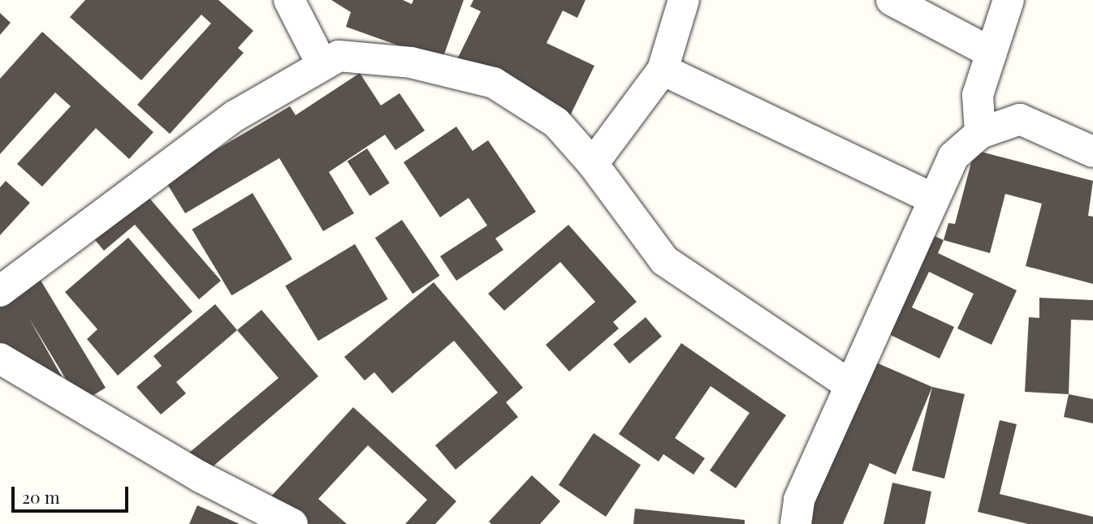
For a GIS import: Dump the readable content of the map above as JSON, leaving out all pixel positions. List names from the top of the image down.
{
  "scale_bar": "20 m"
}
